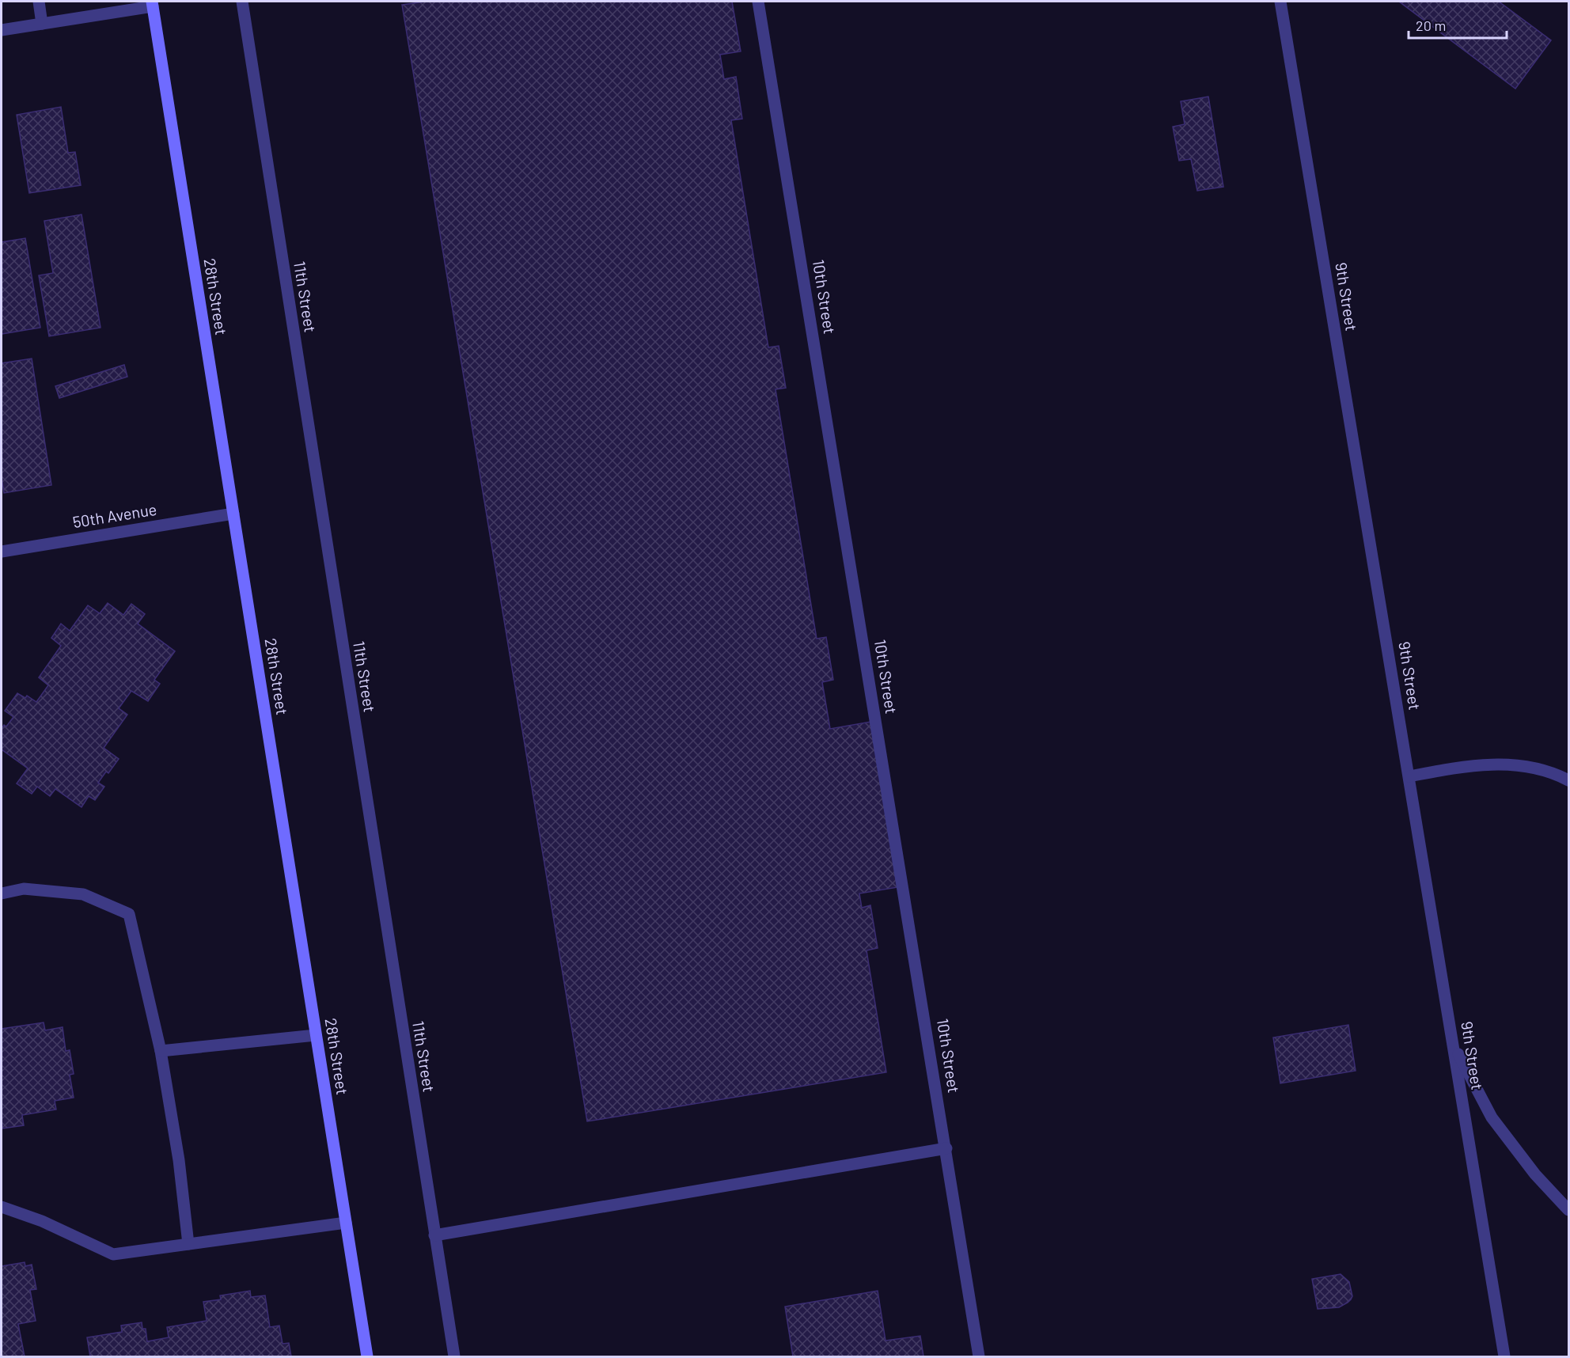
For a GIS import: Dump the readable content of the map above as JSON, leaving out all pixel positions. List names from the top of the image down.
{
  "streets": {
    "main road": ["28th Street"],
    "street": [
      "11th Street",
      "10th Street",
      "9th Street",
      "50th Avenue"
    ]
  },
  "crossings": [
    ["28th Street", "50th Avenue"]
  ],
  "scale_bar": "20 m"
}
